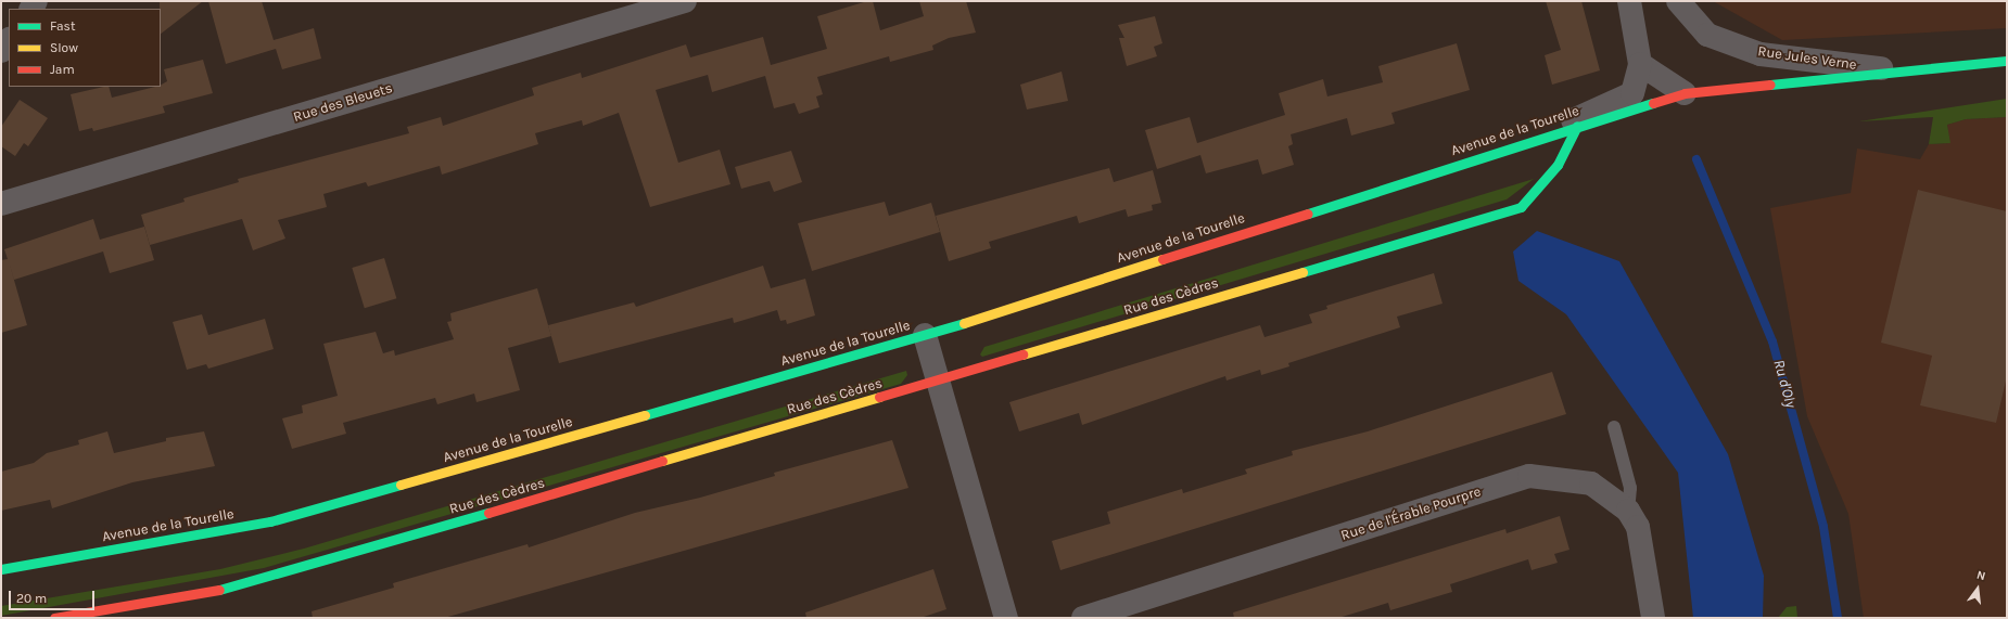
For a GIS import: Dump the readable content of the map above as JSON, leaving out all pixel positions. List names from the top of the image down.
{
  "streets": {
    "main road": ["Avenue de la Tourelle", "Rue des Cèdres"],
    "street": ["Rue Jules Verne", "Rue des Bleuets", "Rue de l'Érable Pourpre"]
  },
  "crossings": [
    ["Rue Jules Verne", "Avenue de la Tourelle"],
    ["Avenue de la Tourelle", "Rue des Cèdres"]
  ],
  "water": ["Ru d'Oly"],
  "legend": ["Fast", "Slow", "Jam"],
  "scale_bar": "20 m",
  "north": "top"
}
